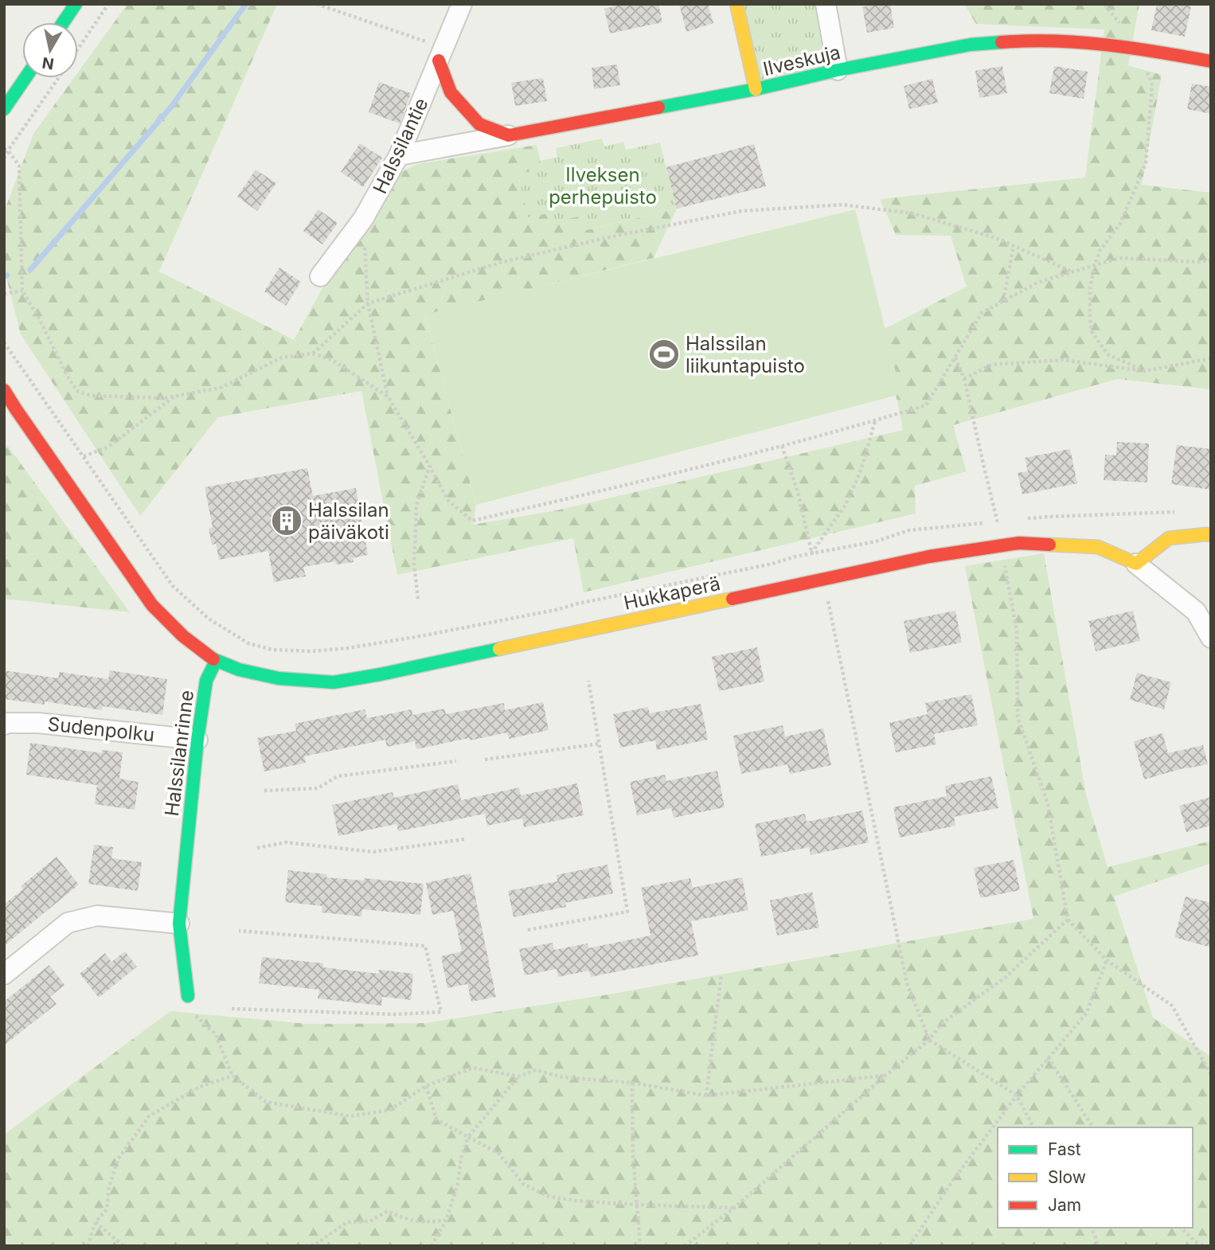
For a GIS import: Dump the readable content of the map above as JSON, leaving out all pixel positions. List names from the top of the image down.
{
  "streets": {
    "street": [
      "Ilveskuja",
      "Halssilantie",
      "Hukkaperä",
      "Sudenpolku",
      "Halssilanrinne"
    ]
  },
  "crossings": [
    ["Hukkaperä", "Halssilanrinne"],
    ["Sudenpolku", "Halssilanrinne"]
  ],
  "parks": ["Ilveksen perhepuisto"],
  "places": {
    "sports": ["Halssilan liikuntapuisto"],
    "building": ["Halssilan päiväkoti"]
  },
  "legend": ["Fast", "Slow", "Jam"],
  "north": "bottom"
}
